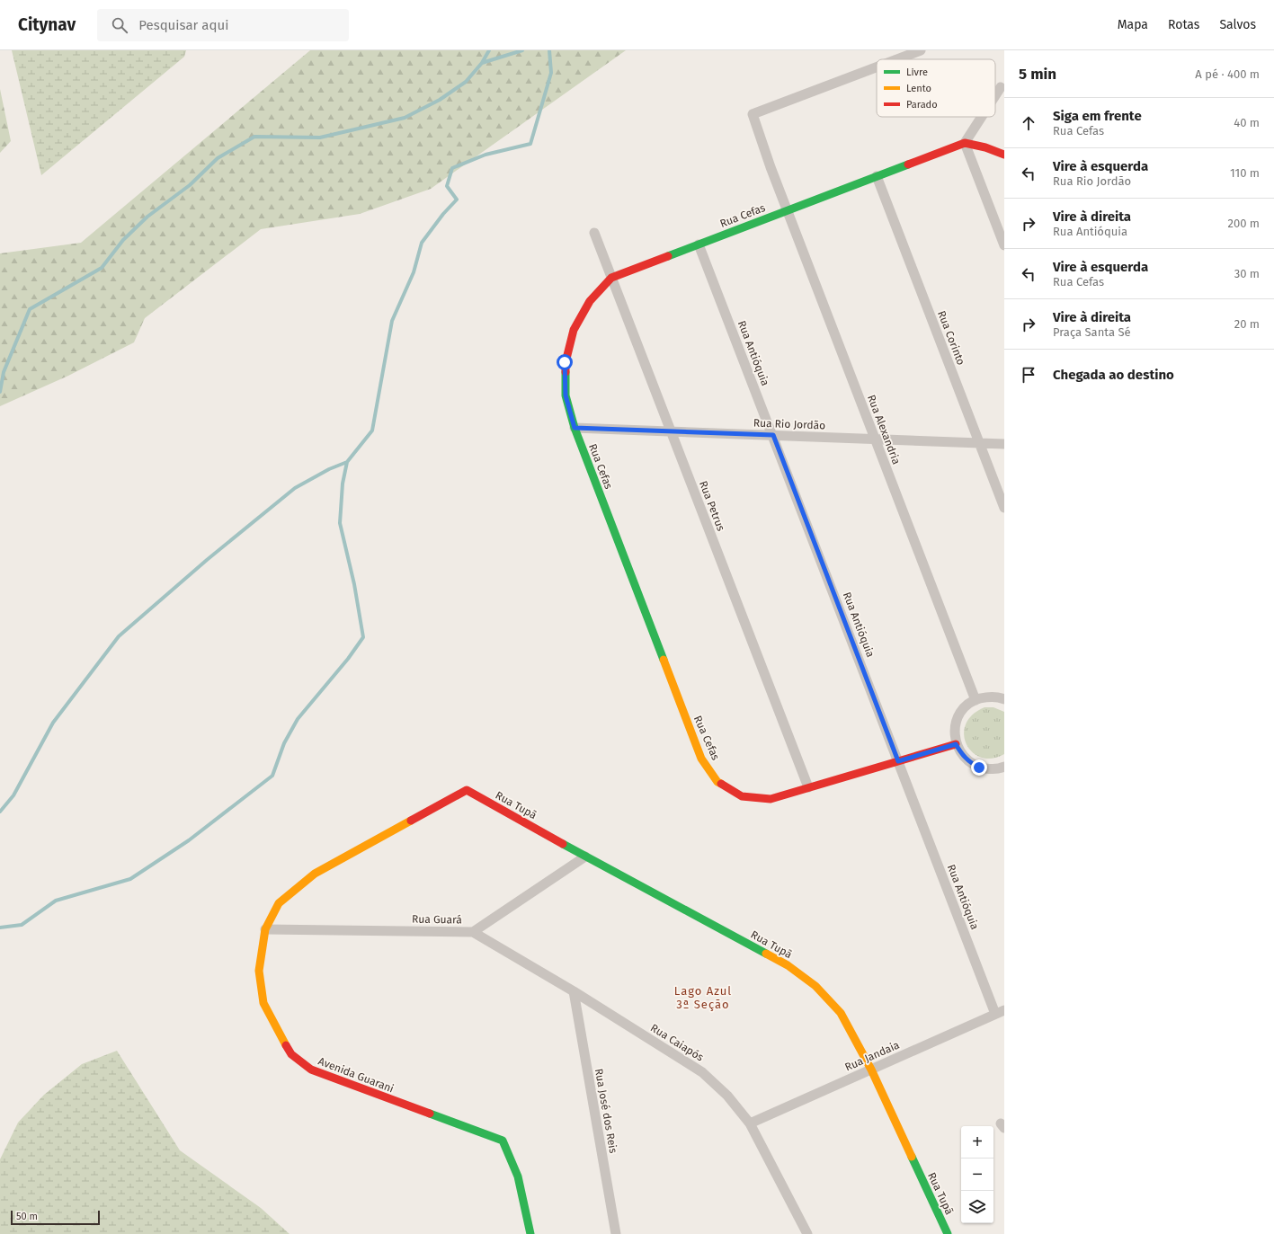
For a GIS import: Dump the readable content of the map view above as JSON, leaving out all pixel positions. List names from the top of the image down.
{
  "streets": {
    "street": [
      "Rua Cefas",
      "Rua Corinto",
      "Rua Antióquia",
      "Rua Rio Jordão",
      "Rua Alexandria",
      "Rua Petrus",
      "Rua Tupã",
      "Rua Guará",
      "Rua Caiapós",
      "Rua Jandaia",
      "Avenida Guarani",
      "Rua José dos Reis"
    ]
  },
  "crossings": [
    ["Rua Cefas", "Rua Corinto"],
    ["Rua Cefas", "Rua Antióquia"],
    ["Rua Cefas", "Rua Rio Jordão"],
    ["Rua Cefas", "Rua Alexandria"],
    ["Rua Cefas", "Rua Petrus"],
    ["Rua Corinto", "Rua Rio Jordão"],
    ["Rua Antióquia", "Rua Rio Jordão"],
    ["Rua Antióquia", "Rua Jandaia"],
    ["Rua Rio Jordão", "Rua Alexandria"],
    ["Rua Rio Jordão", "Rua Petrus"],
    ["Rua Tupã", "Rua Guará"],
    ["Rua Tupã", "Rua Jandaia"],
    ["Rua Tupã", "Avenida Guarani"],
    ["Rua Guará", "Rua Caiapós"],
    ["Rua Guará", "Avenida Guarani"],
    ["Rua Caiapós", "Rua Jandaia"],
    ["Rua Caiapós", "Rua José dos Reis"]
  ],
  "districts": ["Lago Azul 3ª Seção"],
  "legend": ["Livre", "Lento", "Parado"],
  "scale_bar": "50 m",
  "page": {
    "header": "Citynav",
    "search": "Pesquisar aqui",
    "nav": ["Mapa", "Rotas", "Salvos"],
    "heading": ["5 min", "A pé · 400 m"],
    "list": [
      ["Siga em frente", "Rua Cefas", "40 m"],
      ["Vire à esquerda", "Rua Rio Jordão", "110 m"],
      ["Vire à direita", "Rua Antióquia", "200 m"],
      ["Vire à esquerda", "Rua Cefas", "30 m"],
      ["Vire à direita", "Praça Santa Sé", "20 m"],
      "Chegada ao destino"
    ],
    "map_buttons": ["+", "−"],
    "scale": "50 m"
  }
}
